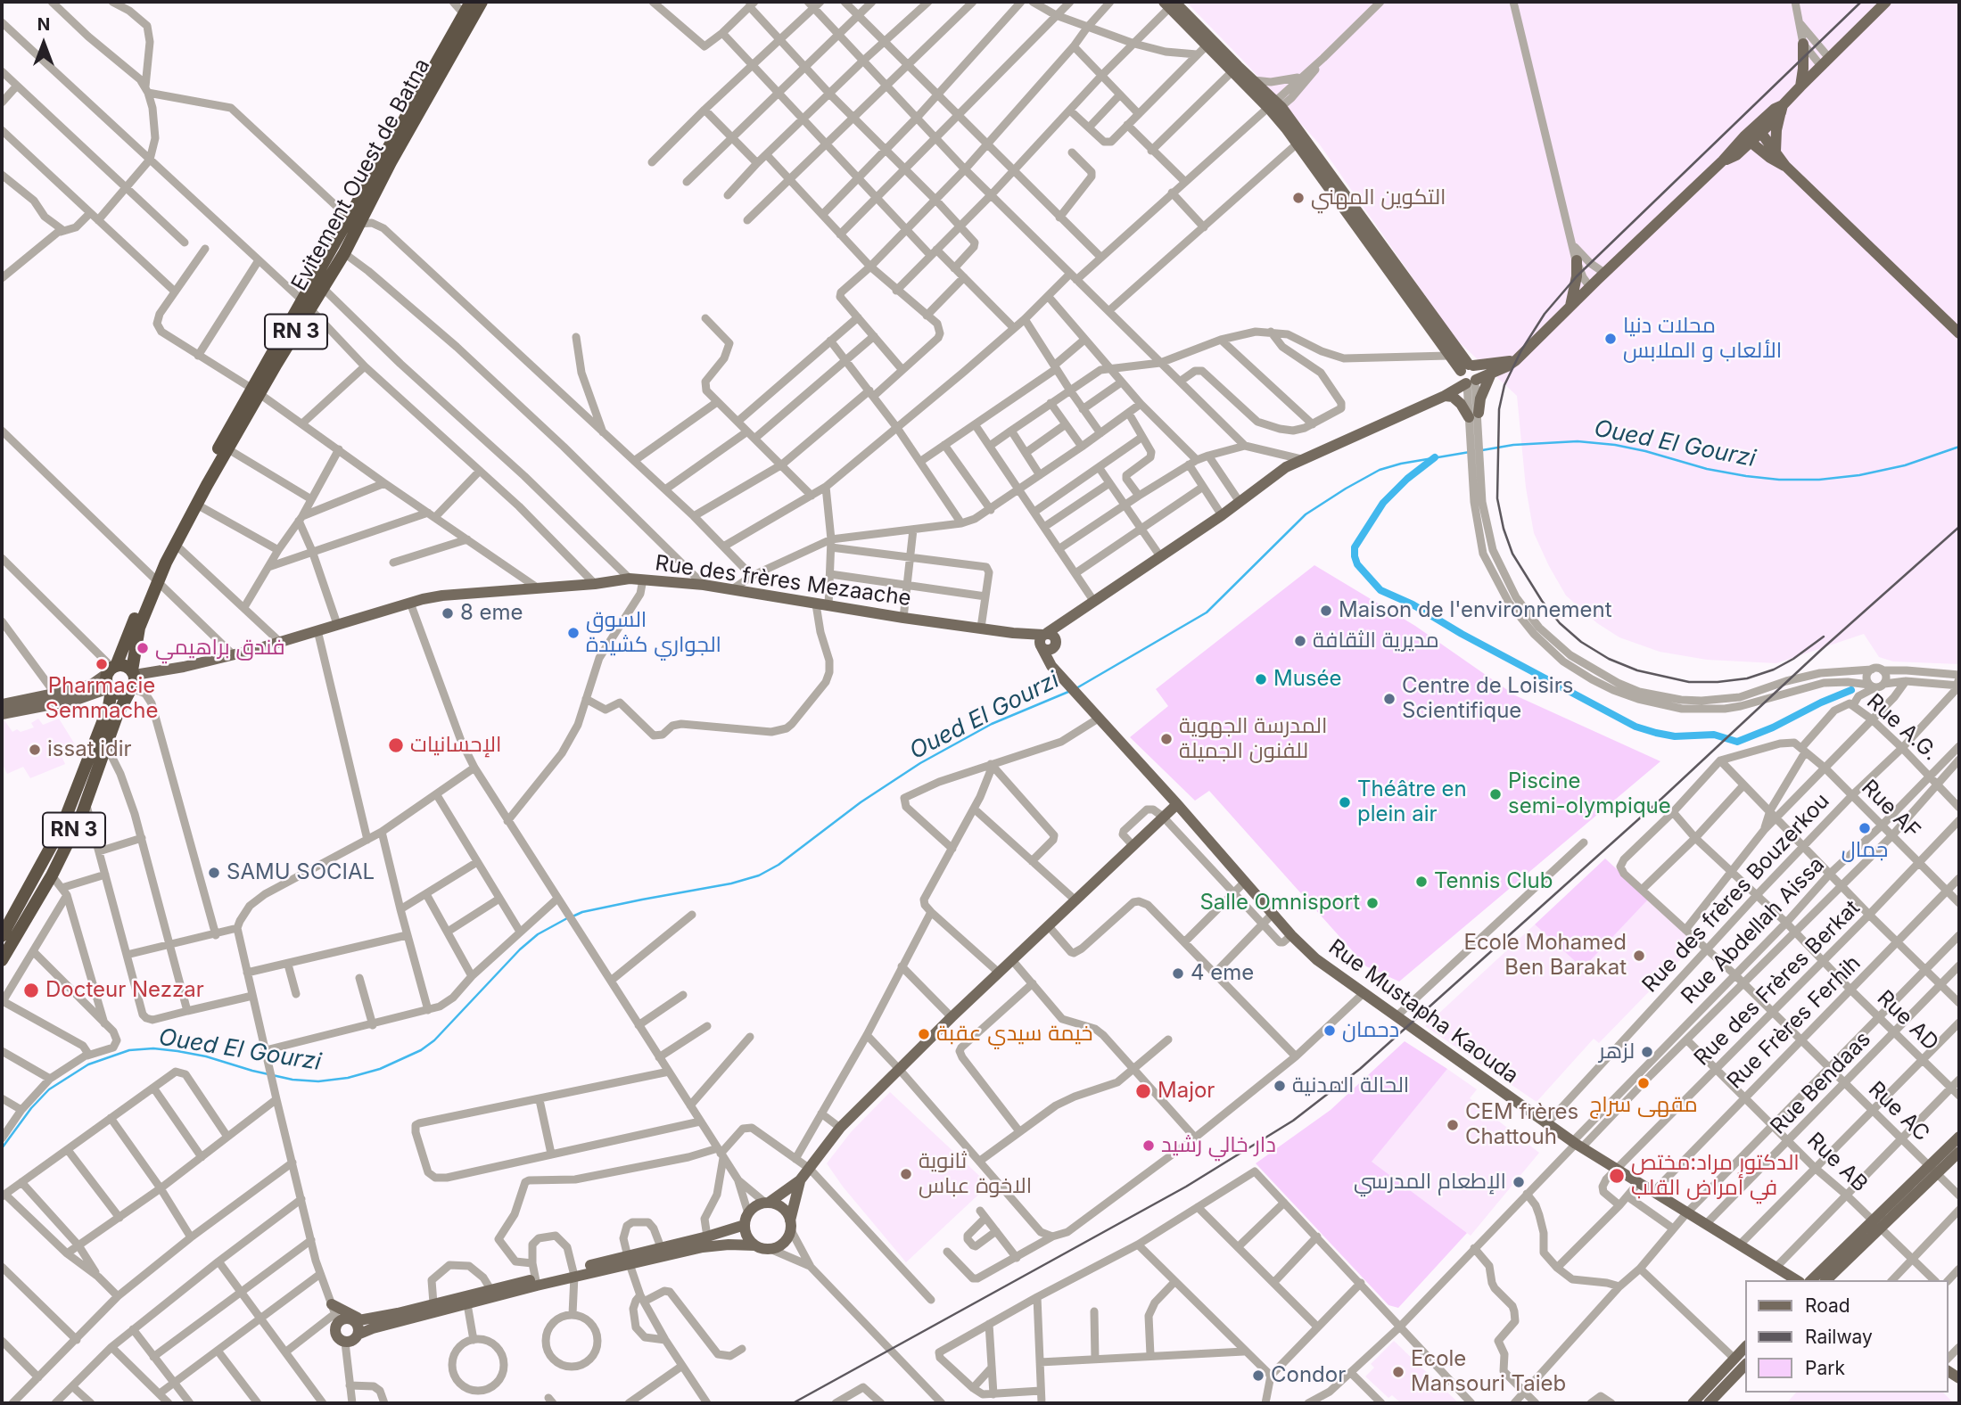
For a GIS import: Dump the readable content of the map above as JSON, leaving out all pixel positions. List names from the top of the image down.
{
  "streets": {
    "highway": ["Evitement Ouest de Batna", "RN 3"],
    "main road": ["Rue des frères Mezaache", "Rue Mustapha Kaouda"],
    "street": [
      "Rue A.G.",
      "Rue AF",
      "Rue des frères Bouzerkou",
      "Rue Abdellah Aissa",
      "Rue des Frères Berkat",
      "Rue AD",
      "Rue Frères Ferhih",
      "Rue Bendaas",
      "Rue AC",
      "Rue AB"
    ]
  },
  "crossings": [
    ["Evitement Ouest de Batna", "RN 3"],
    ["Evitement Ouest de Batna", "Rue des frères Mezaache"],
    ["RN 3", "Rue des frères Mezaache"],
    ["Rue des frères Mezaache", "Rue Mustapha Kaouda"],
    ["Rue A.G.", "Rue des frères Bouzerkou"],
    ["Rue A.G.", "Rue Abdellah Aissa"],
    ["Rue AF", "Rue des frères Bouzerkou"],
    ["Rue AF", "Rue Abdellah Aissa"],
    ["Rue AF", "Rue des Frères Berkat"],
    ["Rue AF", "Rue Frères Ferhih"],
    ["Rue des frères Bouzerkou", "Rue Mustapha Kaouda"],
    ["Rue des frères Bouzerkou", "Rue AD"],
    ["Rue des frères Bouzerkou", "Rue AC"],
    ["Rue Abdellah Aissa", "Rue Mustapha Kaouda"],
    ["Rue Abdellah Aissa", "Rue AD"],
    ["Rue Abdellah Aissa", "Rue AC"],
    ["Rue des Frères Berkat", "Rue Mustapha Kaouda"],
    ["Rue des Frères Berkat", "Rue AD"],
    ["Rue des Frères Berkat", "Rue AC"],
    ["Rue des Frères Berkat", "Rue AB"],
    ["Rue Mustapha Kaouda", "Rue Frères Ferhih"],
    ["Rue Mustapha Kaouda", "Rue Bendaas"],
    ["Rue AD", "Rue Frères Ferhih"],
    ["Rue AD", "Rue Bendaas"],
    ["Rue AD", "Rue AC"],
    ["Rue Frères Ferhih", "Rue AC"],
    ["Rue Frères Ferhih", "Rue AB"],
    ["Rue Bendaas", "Rue AC"],
    ["Rue Bendaas", "Rue AB"]
  ],
  "water": ["Oued El Gourzi"],
  "places": [
    "التكوين المهني",
    "محلات دنيا الألعاب و الملابس",
    "Maison de l'environnement",
    "8 eme",
    "السوق الجواري كشيدة",
    "مديرية الثقافة",
    "فندق براهيمي",
    "Pharmacie Semmache",
    "Musée",
    "Centre de Loisirs Scientifique",
    "المدرسة الجهوية للفنون الجميلة",
    "الإحسانيات",
    "issat idir",
    "Piscine semi-olympique",
    "Théâtre en plein air",
    "جمال",
    "SAMU SOCIAL",
    "Tennis Club",
    "Salle Omnisport",
    "Ecole Mohamed Ben Barakat",
    "4 eme",
    "Docteur Nezzar",
    "دحمان",
    "خيمة سيدي عقبة",
    "لزهر",
    "مقهى سراج",
    "الحالة المدنية",
    "Major",
    "CEM frères Chattouh",
    "دار خالي رشيد",
    "ثانوية الاخوة عباس",
    "الدكتور مراد:مختص في أمراض القلب",
    "الإطعام المدرسي",
    "Ecole Mansouri Taieb",
    "Condor"
  ],
  "legend": ["Road", "Railway", "Park"],
  "north": "top"
}
